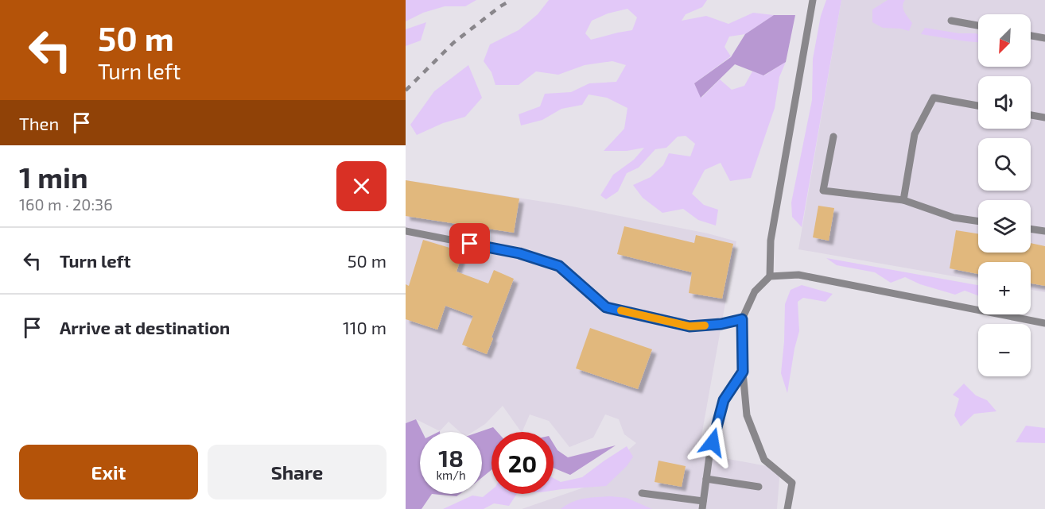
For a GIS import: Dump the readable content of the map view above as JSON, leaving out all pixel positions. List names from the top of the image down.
{
  "north": "bottom left",
  "page": {
    "turn": ["50 m", "Turn left"],
    "map_buttons": ["+", "−"],
    "then": "Then",
    "heading": ["1 min", "160 m · 20:36"],
    "list": [
      {
        "name": "Turn left",
        "value": "50 m"
      },
      {
        "name": "Arrive at destination",
        "value": "110 m"
      }
    ],
    "speed": "18 km/h",
    "limit": "20",
    "buttons": ["Exit", "Share"]
  }
}
